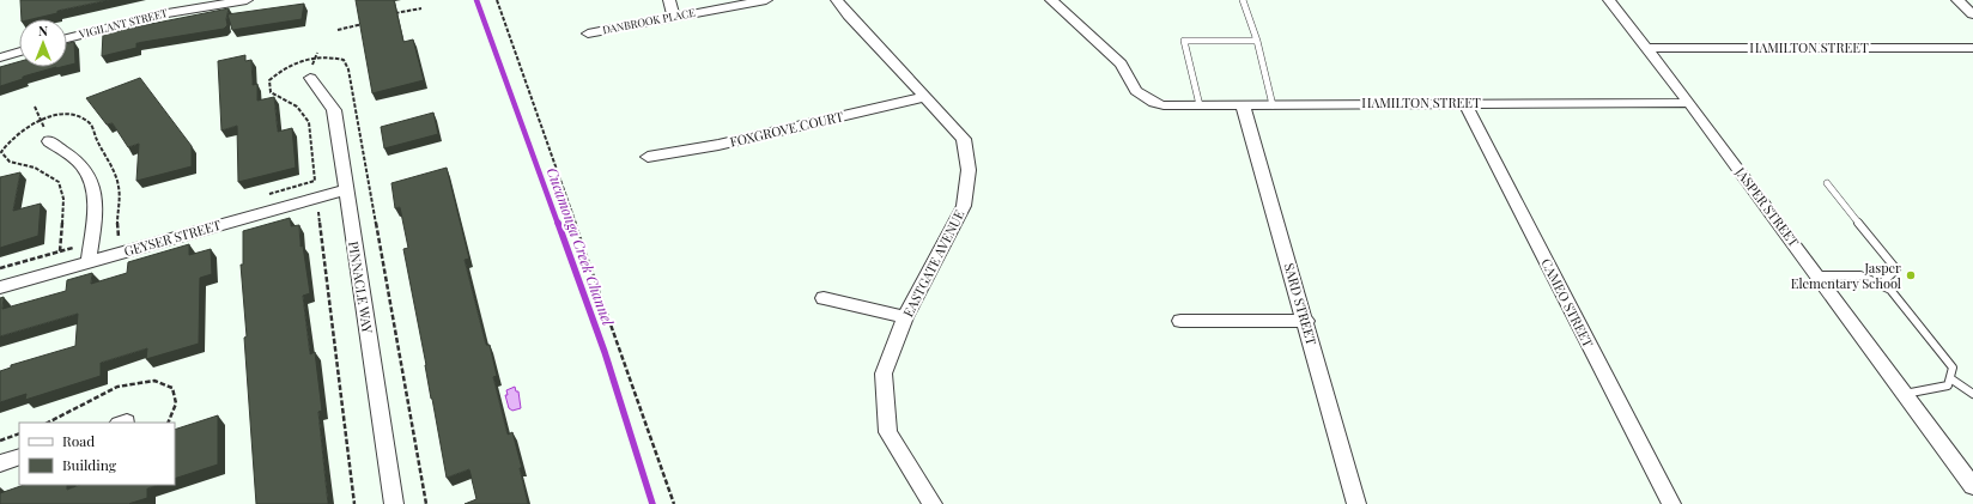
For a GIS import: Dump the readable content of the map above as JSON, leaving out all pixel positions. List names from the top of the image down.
{
  "streets": {
    "street": [
      "DANBROOK PLACE",
      "VIGILANT STREET",
      "HAMILTON STREET",
      "FOXGROVE COURT",
      "JASPER STREET",
      "GEYSER STREET",
      "EASTGATE AVENUE",
      "PINNACLE WAY",
      "CAMEO STREET",
      "SARD STREET"
    ]
  },
  "crossings": [
    ["HAMILTON STREET", "JASPER STREET"],
    ["HAMILTON STREET", "CAMEO STREET"],
    ["HAMILTON STREET", "SARD STREET"],
    ["FOXGROVE COURT", "EASTGATE AVENUE"],
    ["GEYSER STREET", "PINNACLE WAY"]
  ],
  "water": ["Cucamonga Creek Channel"],
  "places": ["Jasper Elementary School"],
  "legend": ["Road", "Building"],
  "north": "top"
}
